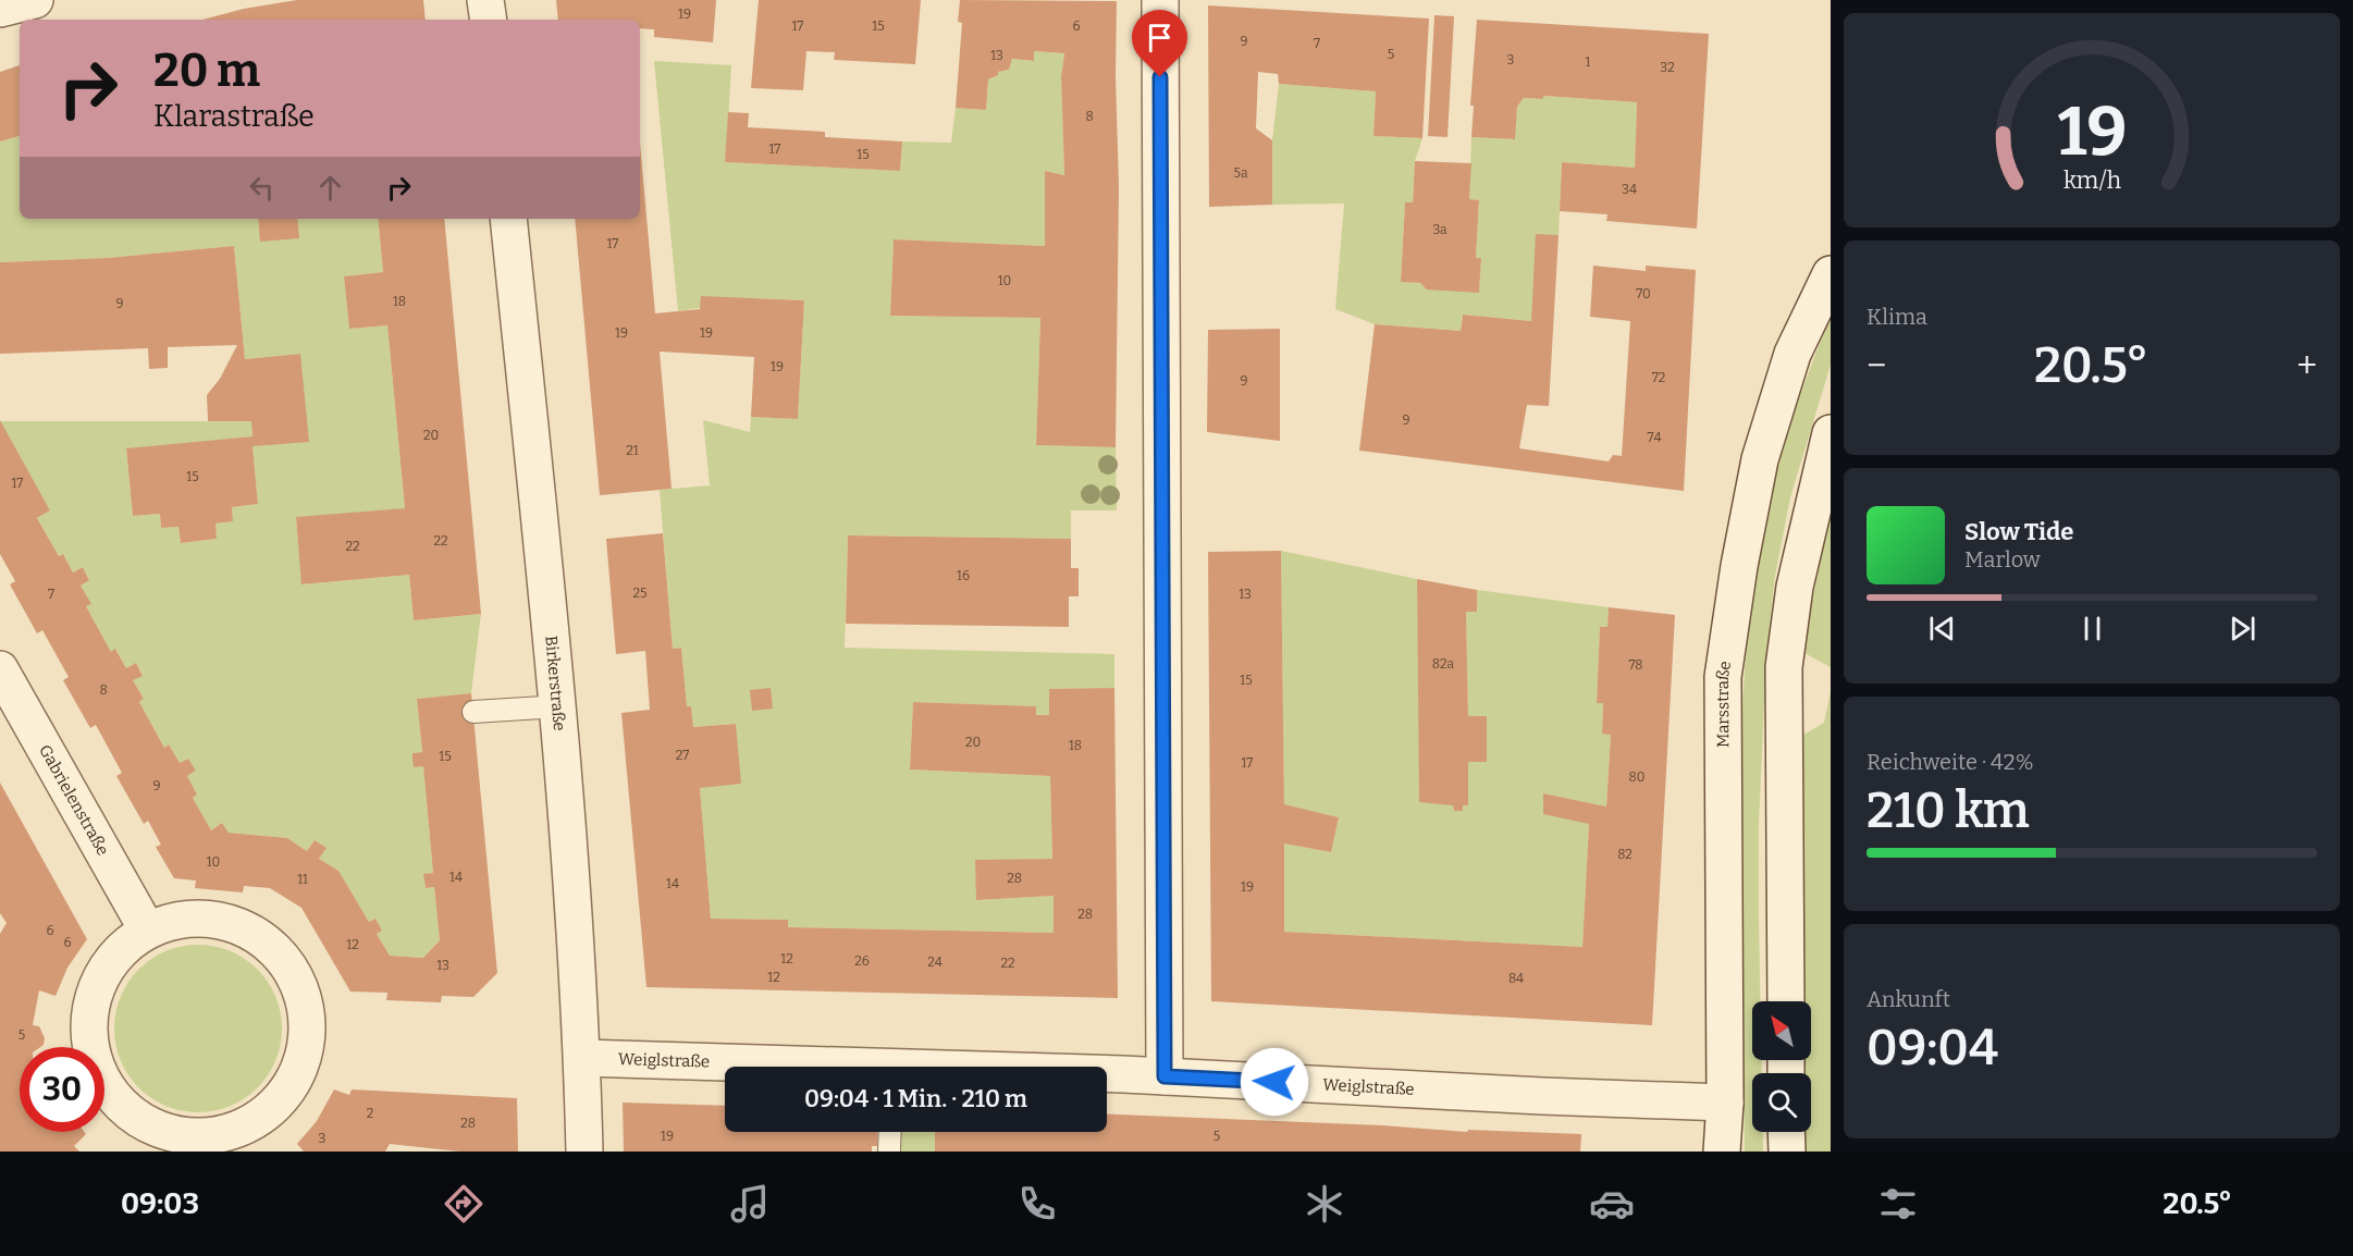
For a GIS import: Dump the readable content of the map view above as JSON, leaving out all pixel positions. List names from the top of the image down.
{
  "streets": {
    "street": [
      "Birkerstraße",
      "Marsstraße",
      "Gabrielenstraße",
      "Weiglstraße"
    ]
  },
  "crossings": [
    ["Birkerstraße", "Weiglstraße"],
    ["Marsstraße", "Weiglstraße"]
  ],
  "house_numbers": [
    "19",
    "17",
    "15",
    "6",
    "9",
    "7",
    "5",
    "13",
    "3",
    "1",
    "32",
    "8",
    "17",
    "15",
    "5a",
    "34",
    "3a",
    "17",
    "10",
    "70",
    "18",
    "9",
    "19",
    "19",
    "19",
    "72",
    "9",
    "9",
    "20",
    "74",
    "21",
    "15",
    "17",
    "22",
    "22",
    "16",
    "25",
    "7",
    "13",
    "82a",
    "78",
    "15",
    "8",
    "20",
    "18",
    "27",
    "15",
    "17",
    "80",
    "9",
    "82",
    "10",
    "14",
    "28",
    "11",
    "14",
    "19",
    "28",
    "6",
    "6",
    "12",
    "12",
    "26",
    "24",
    "22",
    "13",
    "12",
    "84",
    "5",
    "2",
    "28",
    "19",
    "5",
    "3"
  ],
  "north": "top left",
  "page": {
    "turn": ["20 m", "Klarastraße"],
    "tile": [
      "Klima",
      ["Reichweite · 42%", "210 km"],
      ["Ankunft", "09:04"]
    ],
    "heat": ["−", "20.5°", "+"],
    "song": ["Slow Tide", "Marlow"],
    "limit": "30",
    "trip": "09:04 · 1 Min. · 210 m",
    "tabs": ["09:03", "20.5°"],
    "gauge": ["19", "km/h"]
  }
}
